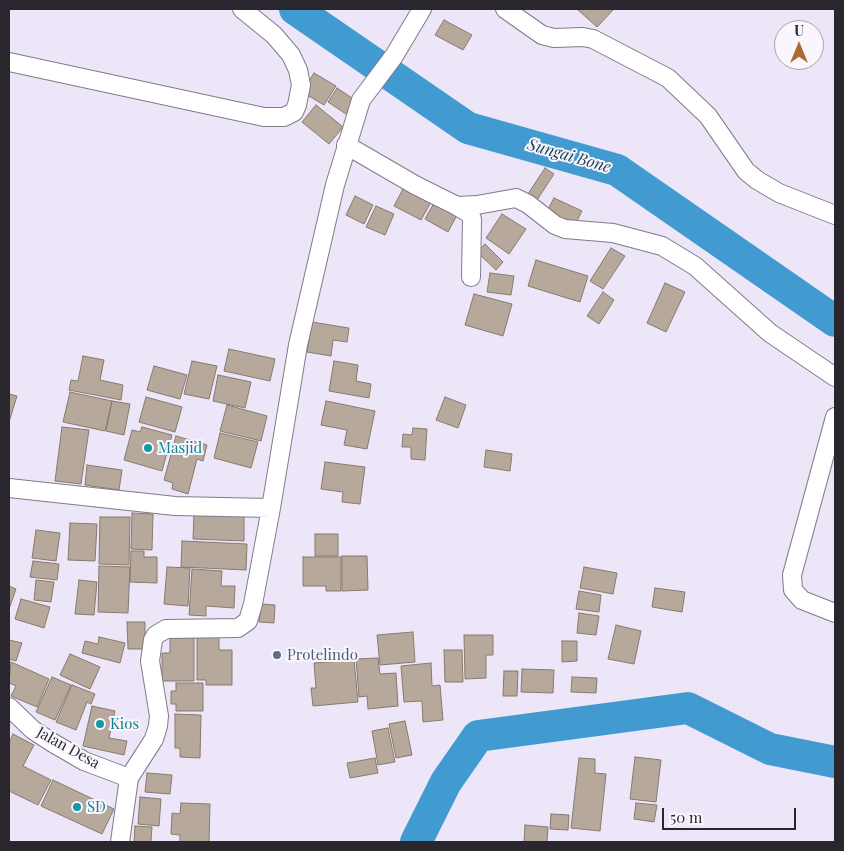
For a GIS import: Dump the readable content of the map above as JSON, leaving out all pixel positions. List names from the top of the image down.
{
  "streets": {
    "street": ["Jalan Desa"]
  },
  "water": ["Sungai Bone"],
  "places": [
    "Masjid",
    "Protelindo",
    "Kios",
    "SD"
  ],
  "scale_bar": "50 m",
  "north": "top"
}
